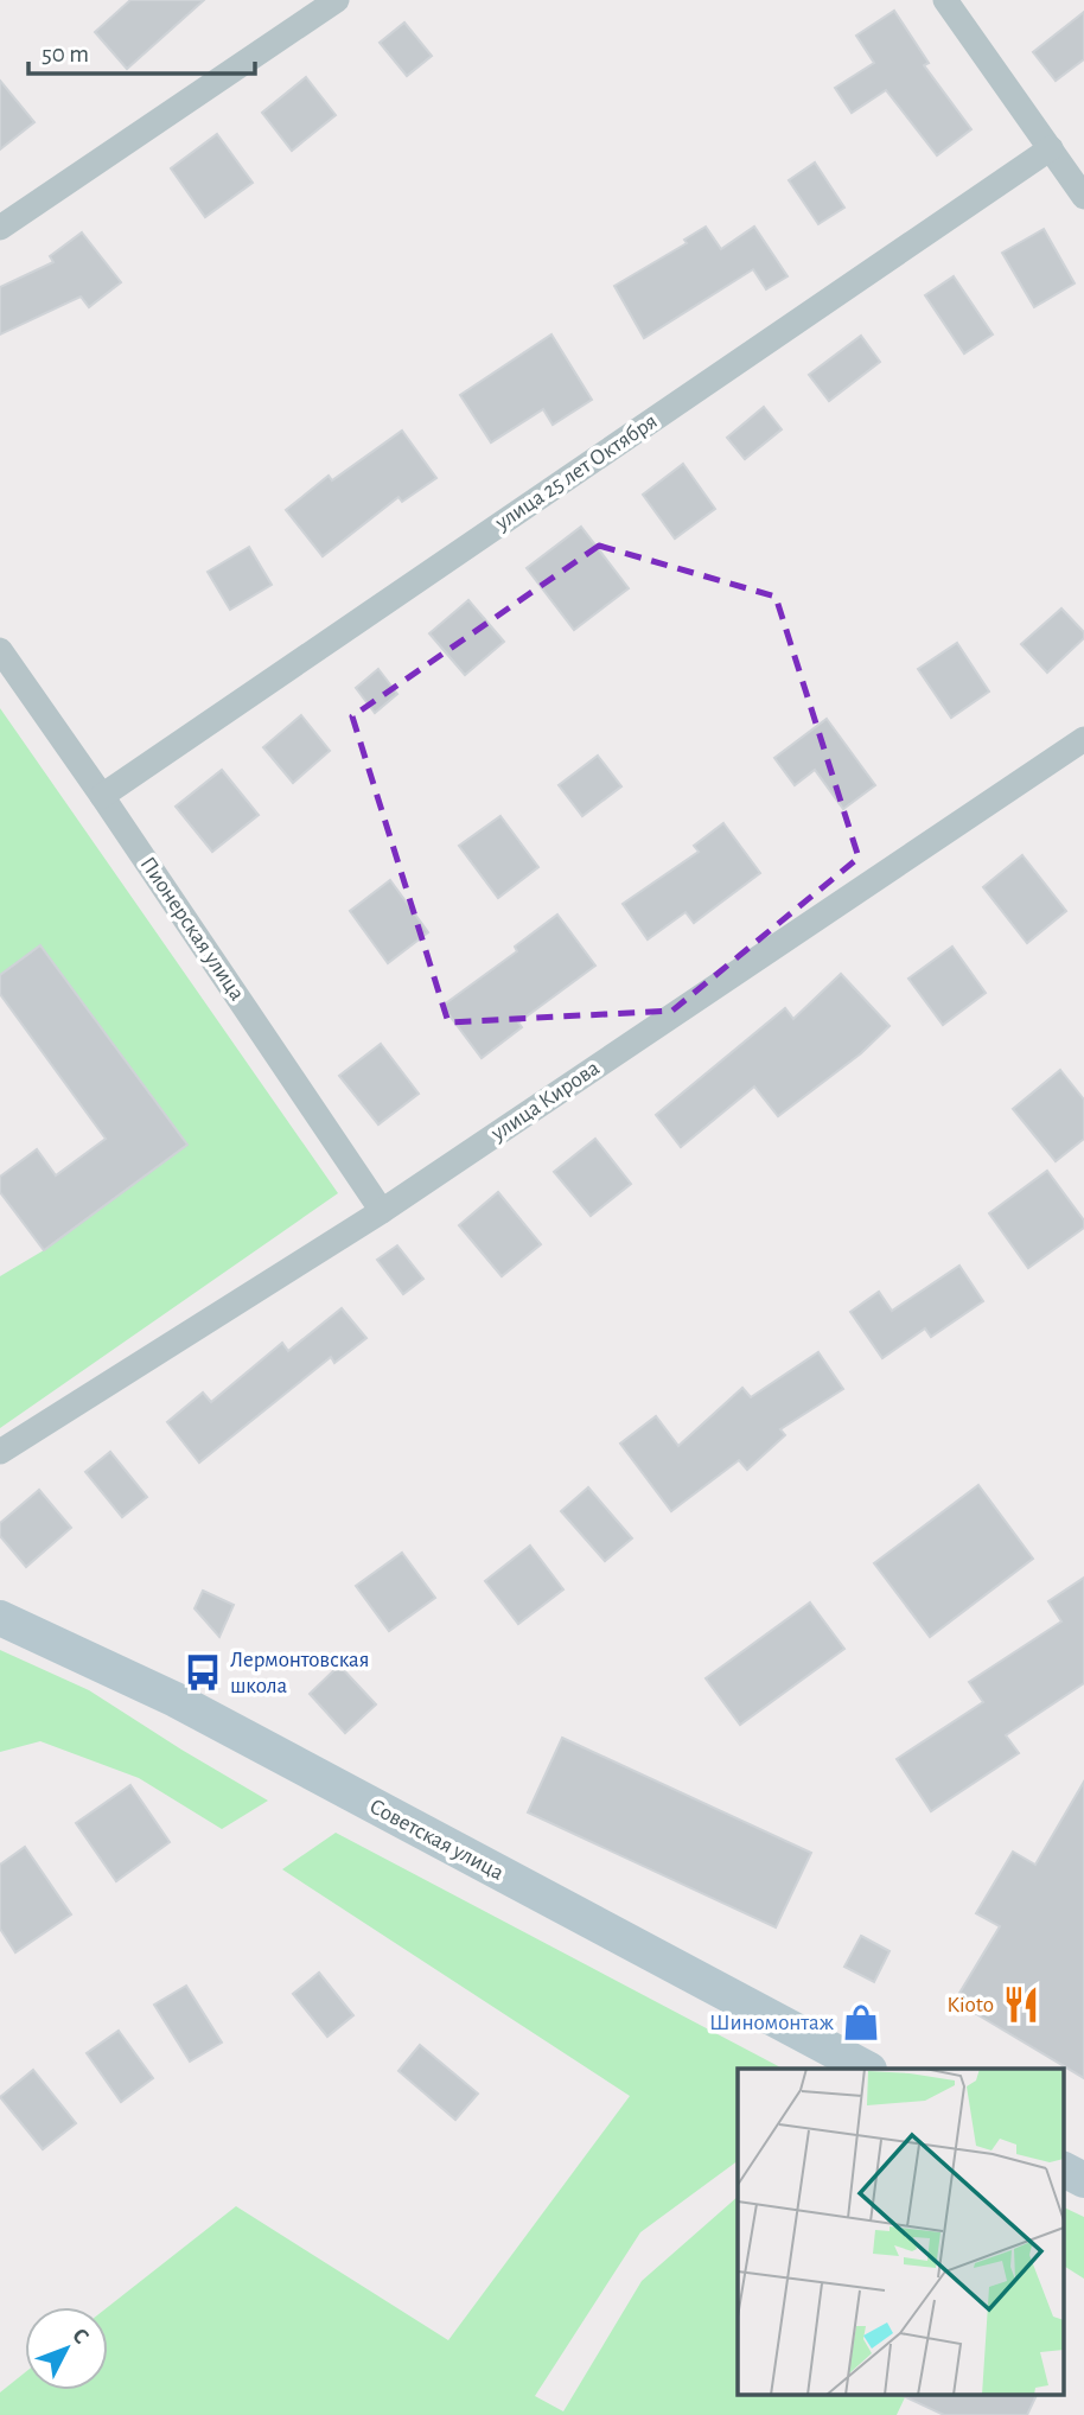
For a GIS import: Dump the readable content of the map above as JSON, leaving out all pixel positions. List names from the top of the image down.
{
  "streets": {
    "main road": ["Советская улица"],
    "street": ["улица 25 лет Октября", "Пионерская улица", "улица Кирова"]
  },
  "crossings": [
    ["улица 25 лет Октября", "Пионерская улица"],
    ["Пионерская улица", "улица Кирова"]
  ],
  "places": {
    "bus stop": ["Лермонтовская школа"],
    "restaurant": ["Kioto"],
    "shop": ["Шиномонтаж"]
  },
  "scale_bar": "50 m",
  "north": "top right"
}
